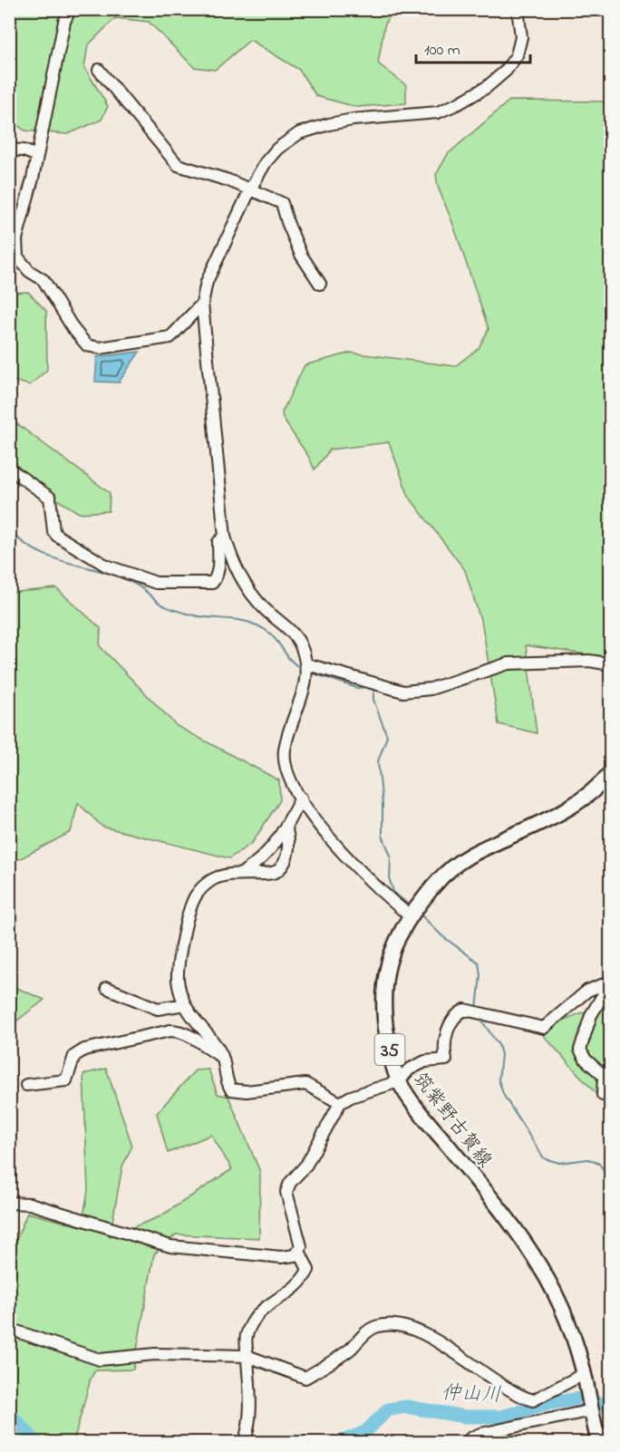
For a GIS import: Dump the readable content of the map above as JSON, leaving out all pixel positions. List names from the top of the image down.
{
  "streets": {
    "main road": ["35", "筑紫野古賀線"]
  },
  "water": ["仲山川"],
  "scale_bar": "100 m"
}
